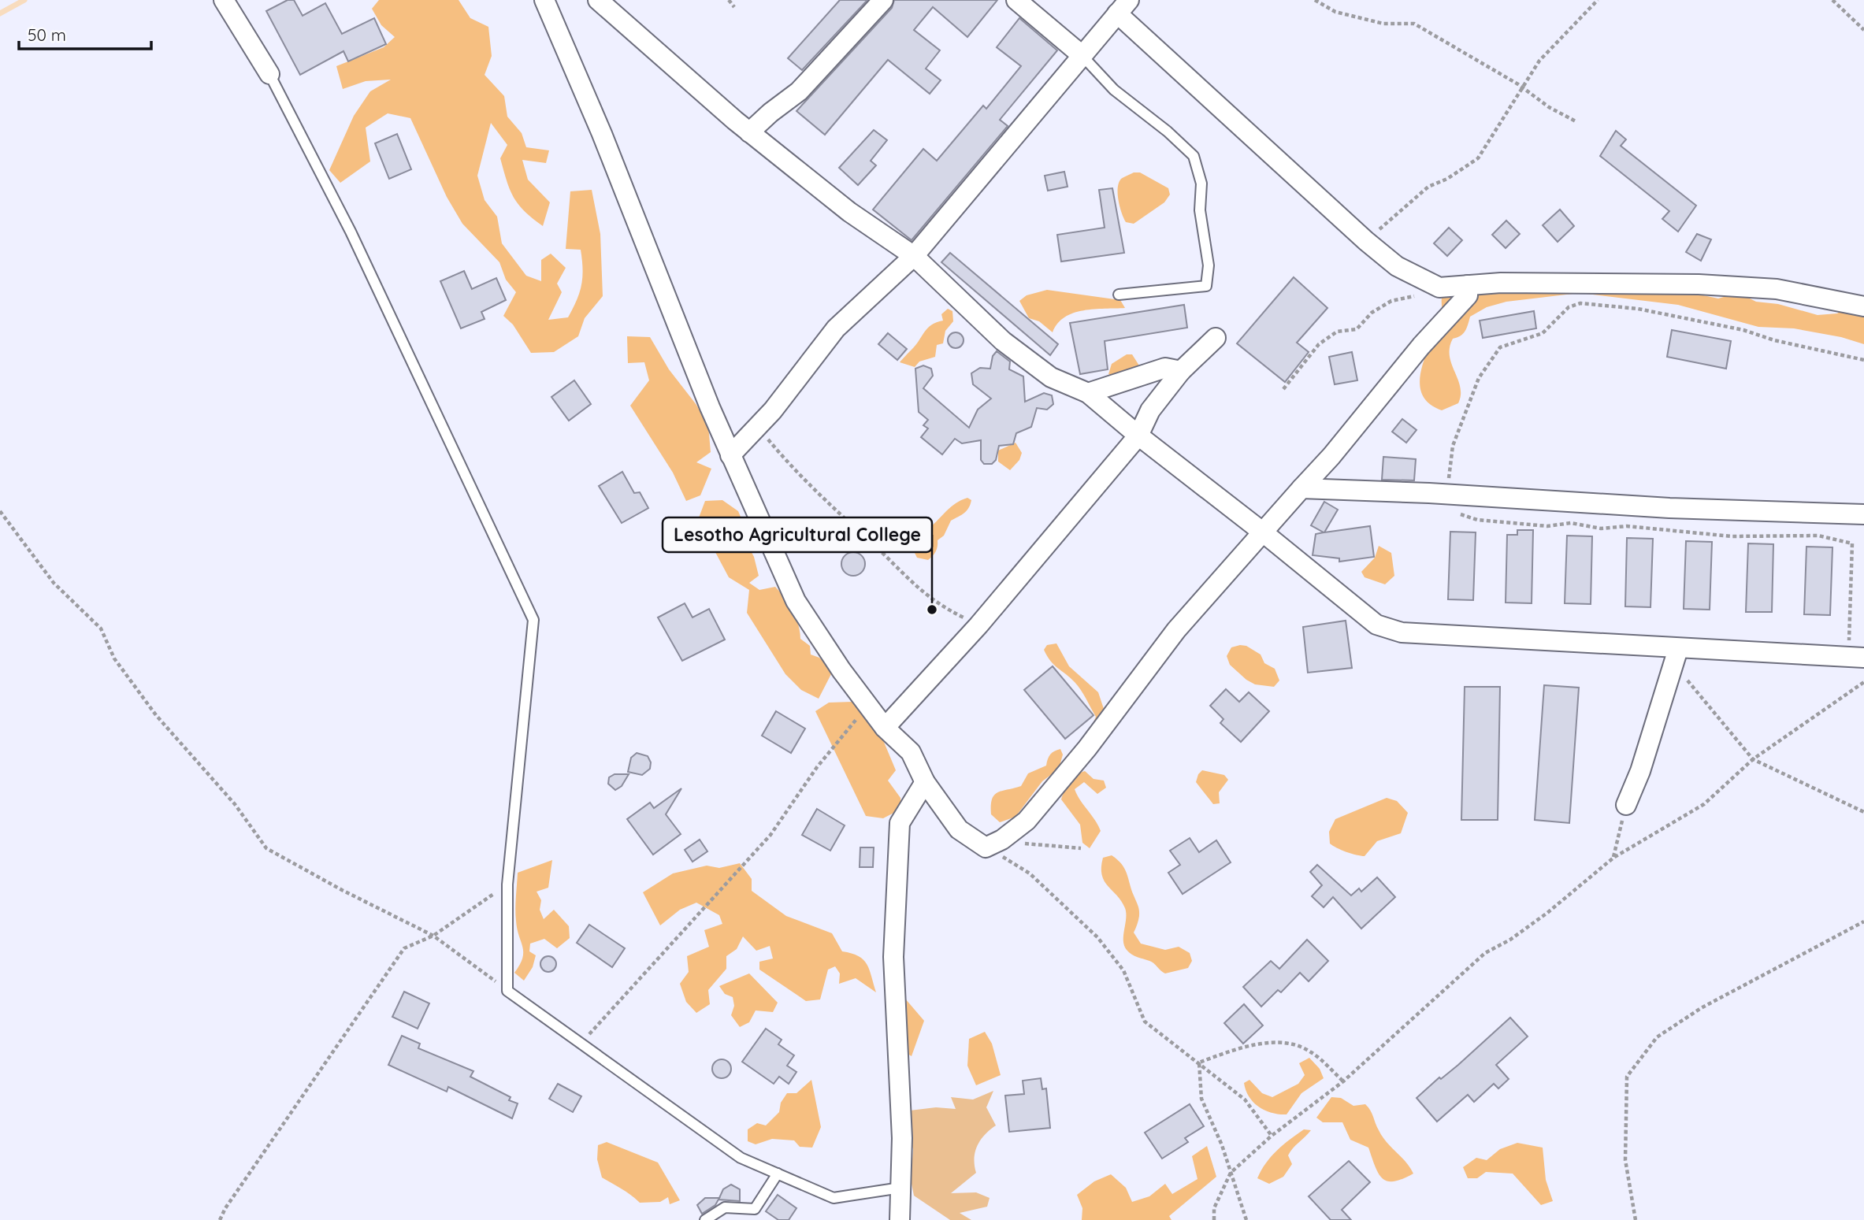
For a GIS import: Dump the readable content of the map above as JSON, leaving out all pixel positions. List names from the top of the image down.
{
  "places": ["Lesotho Agricultural College"],
  "scale_bar": "50 m"
}
